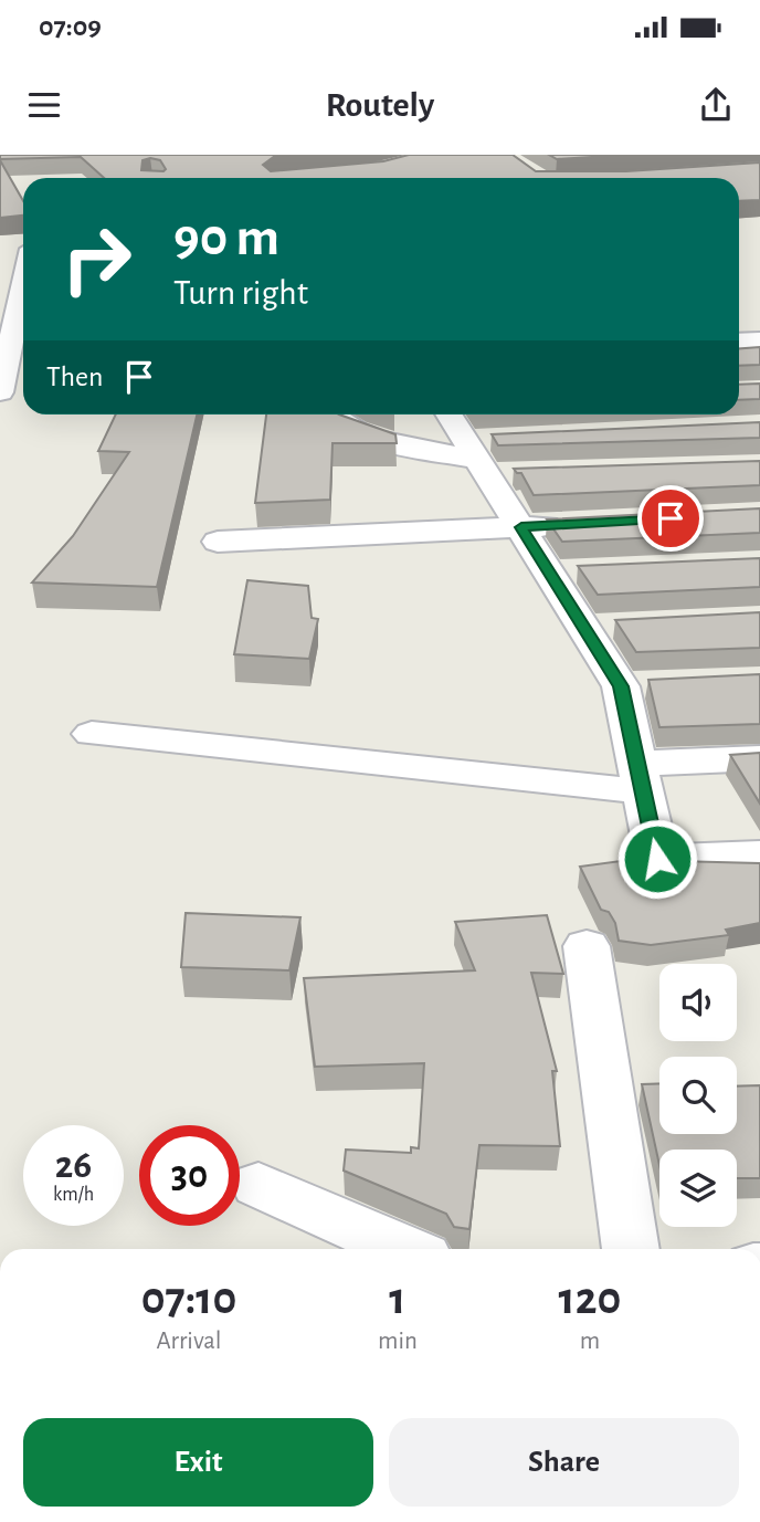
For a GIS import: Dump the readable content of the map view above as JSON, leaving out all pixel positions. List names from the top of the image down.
{
  "page": {
    "status": "07:09",
    "header": "Routely",
    "turn": ["90 m", "Turn right"],
    "then": "Then",
    "speed": "26 km/h",
    "limit": "30",
    "eta": [
      "07:10",
      "Arrival",
      "1",
      "min",
      "120",
      "m"
    ],
    "buttons": ["Exit", "Share"]
  }
}
